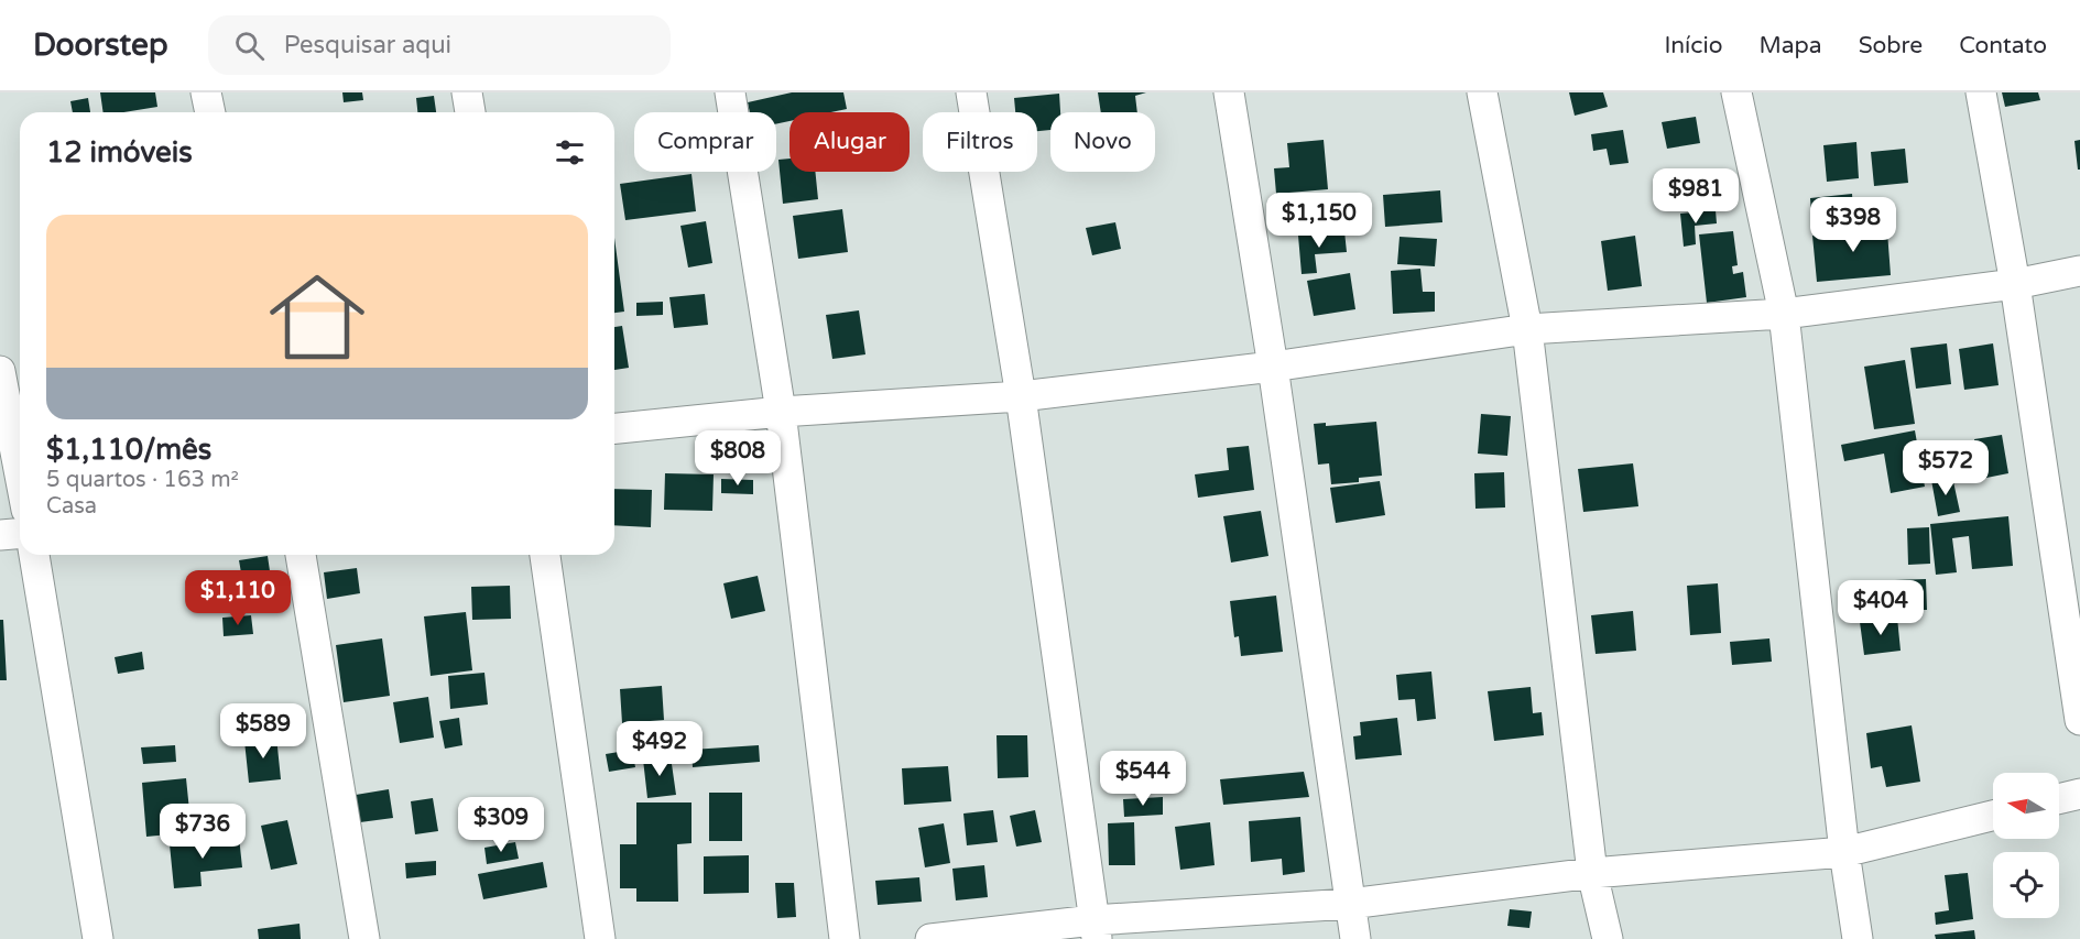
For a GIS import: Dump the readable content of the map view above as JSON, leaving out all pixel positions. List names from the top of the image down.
{
  "north": "left",
  "page": {
    "header": "Doorstep",
    "search": "Pesquisar aqui",
    "nav": [
      "Início",
      "Mapa",
      "Sobre",
      "Contato"
    ],
    "chip": [
      "Comprar",
      "Alugar",
      "Filtros",
      "Novo"
    ],
    "heading": "12 imóveis",
    "price": [
      "$981",
      "$1,150",
      "$398",
      "$808",
      "$572",
      "$1,110",
      "$404",
      "$589",
      "$492",
      "$544",
      "$309",
      "$736"
    ],
    "list": [
      {
        "name": "$1,110/mês",
        "note": "5 quartos · 163 m² · Casa"
      }
    ]
  }
}
